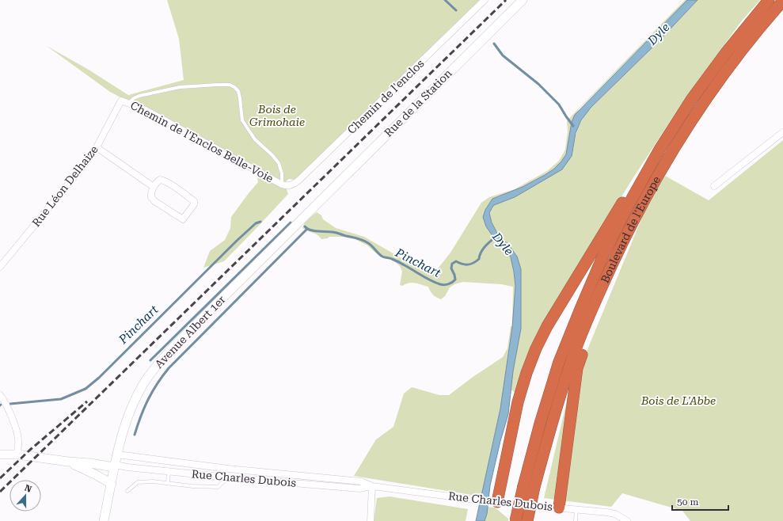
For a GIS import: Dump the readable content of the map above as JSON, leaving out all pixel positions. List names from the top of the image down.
{
  "streets": {
    "highway": ["Boulevard de l'Europe"],
    "main road": ["Rue de la Station", "Avenue Albert 1er"],
    "street": [
      "Chemin de l'enclos",
      "Chemin de l'Enclos Belle-Voie",
      "Rue Léon Delhaize",
      "Rue Charles Dubois"
    ]
  },
  "crossings": [
    ["Chemin de l'enclos", "Chemin de l'Enclos Belle-Voie"],
    ["Rue de la Station", "Avenue Albert 1er"],
    ["Chemin de l'Enclos Belle-Voie", "Rue Léon Delhaize"],
    ["Avenue Albert 1er", "Rue Charles Dubois"]
  ],
  "water": ["Dyle", "Pinchart"],
  "parks": ["Bois de Grimohaie", "Bois de L'Abbe"],
  "scale_bar": "50 m",
  "north": "top"
}
